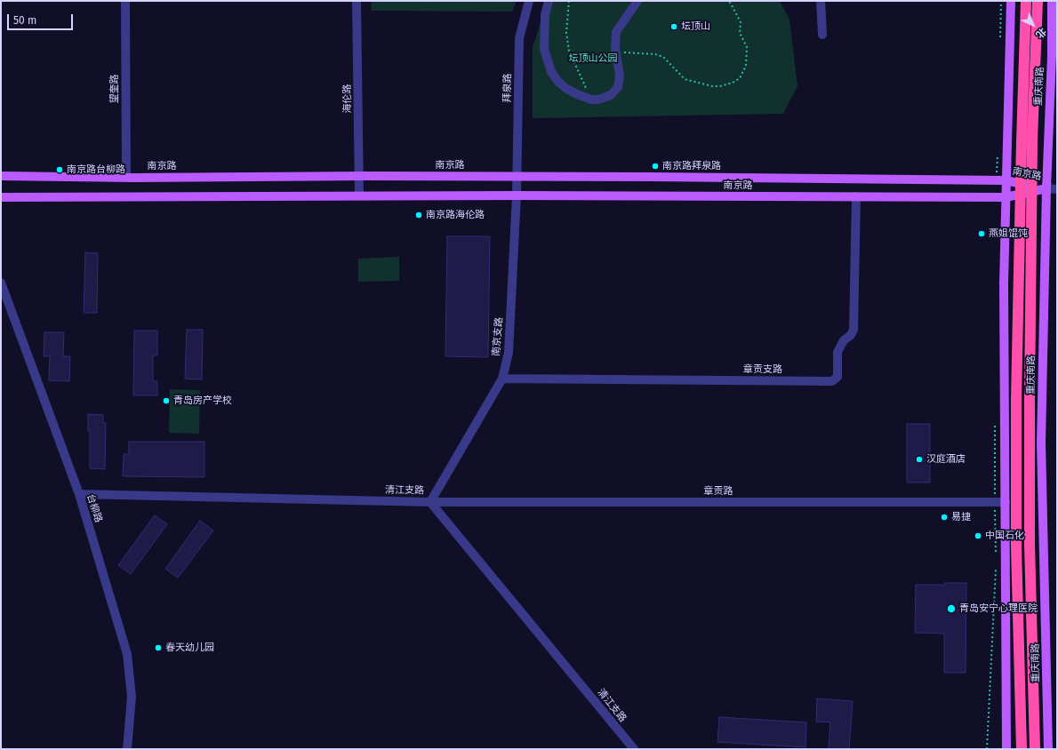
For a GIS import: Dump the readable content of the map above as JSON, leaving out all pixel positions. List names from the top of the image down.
{
  "streets": {
    "main road": ["重庆南路", "南京路"],
    "street": [
      "拜泉路",
      "望奎路",
      "海伦路",
      "南京支路",
      "章贡支路",
      "清江支路",
      "章贡路",
      "台柳路"
    ]
  },
  "crossings": [
    ["重庆南路", "南京路"],
    ["拜泉路", "南京路"],
    ["拜泉路", "南京支路"],
    ["望奎路", "南京路"],
    ["海伦路", "南京路"],
    ["南京路", "南京支路"],
    ["南京路", "章贡支路"],
    ["南京支路", "章贡支路"],
    ["南京支路", "清江支路"],
    ["南京支路", "章贡路"],
    ["清江支路", "章贡路"],
    ["清江支路", "台柳路"]
  ],
  "parks": ["坛顶山公园"],
  "places": [
    "坛顶山",
    "南京路拜泉路",
    "南京路台柳路",
    "南京路海伦路",
    "燕姐馄饨",
    "青岛房产学校",
    "汉庭酒店",
    "易捷",
    "中国石化",
    "青岛安宁心理医院",
    "春天幼儿园"
  ],
  "scale_bar": "50 m",
  "north": "bottom right"
}
